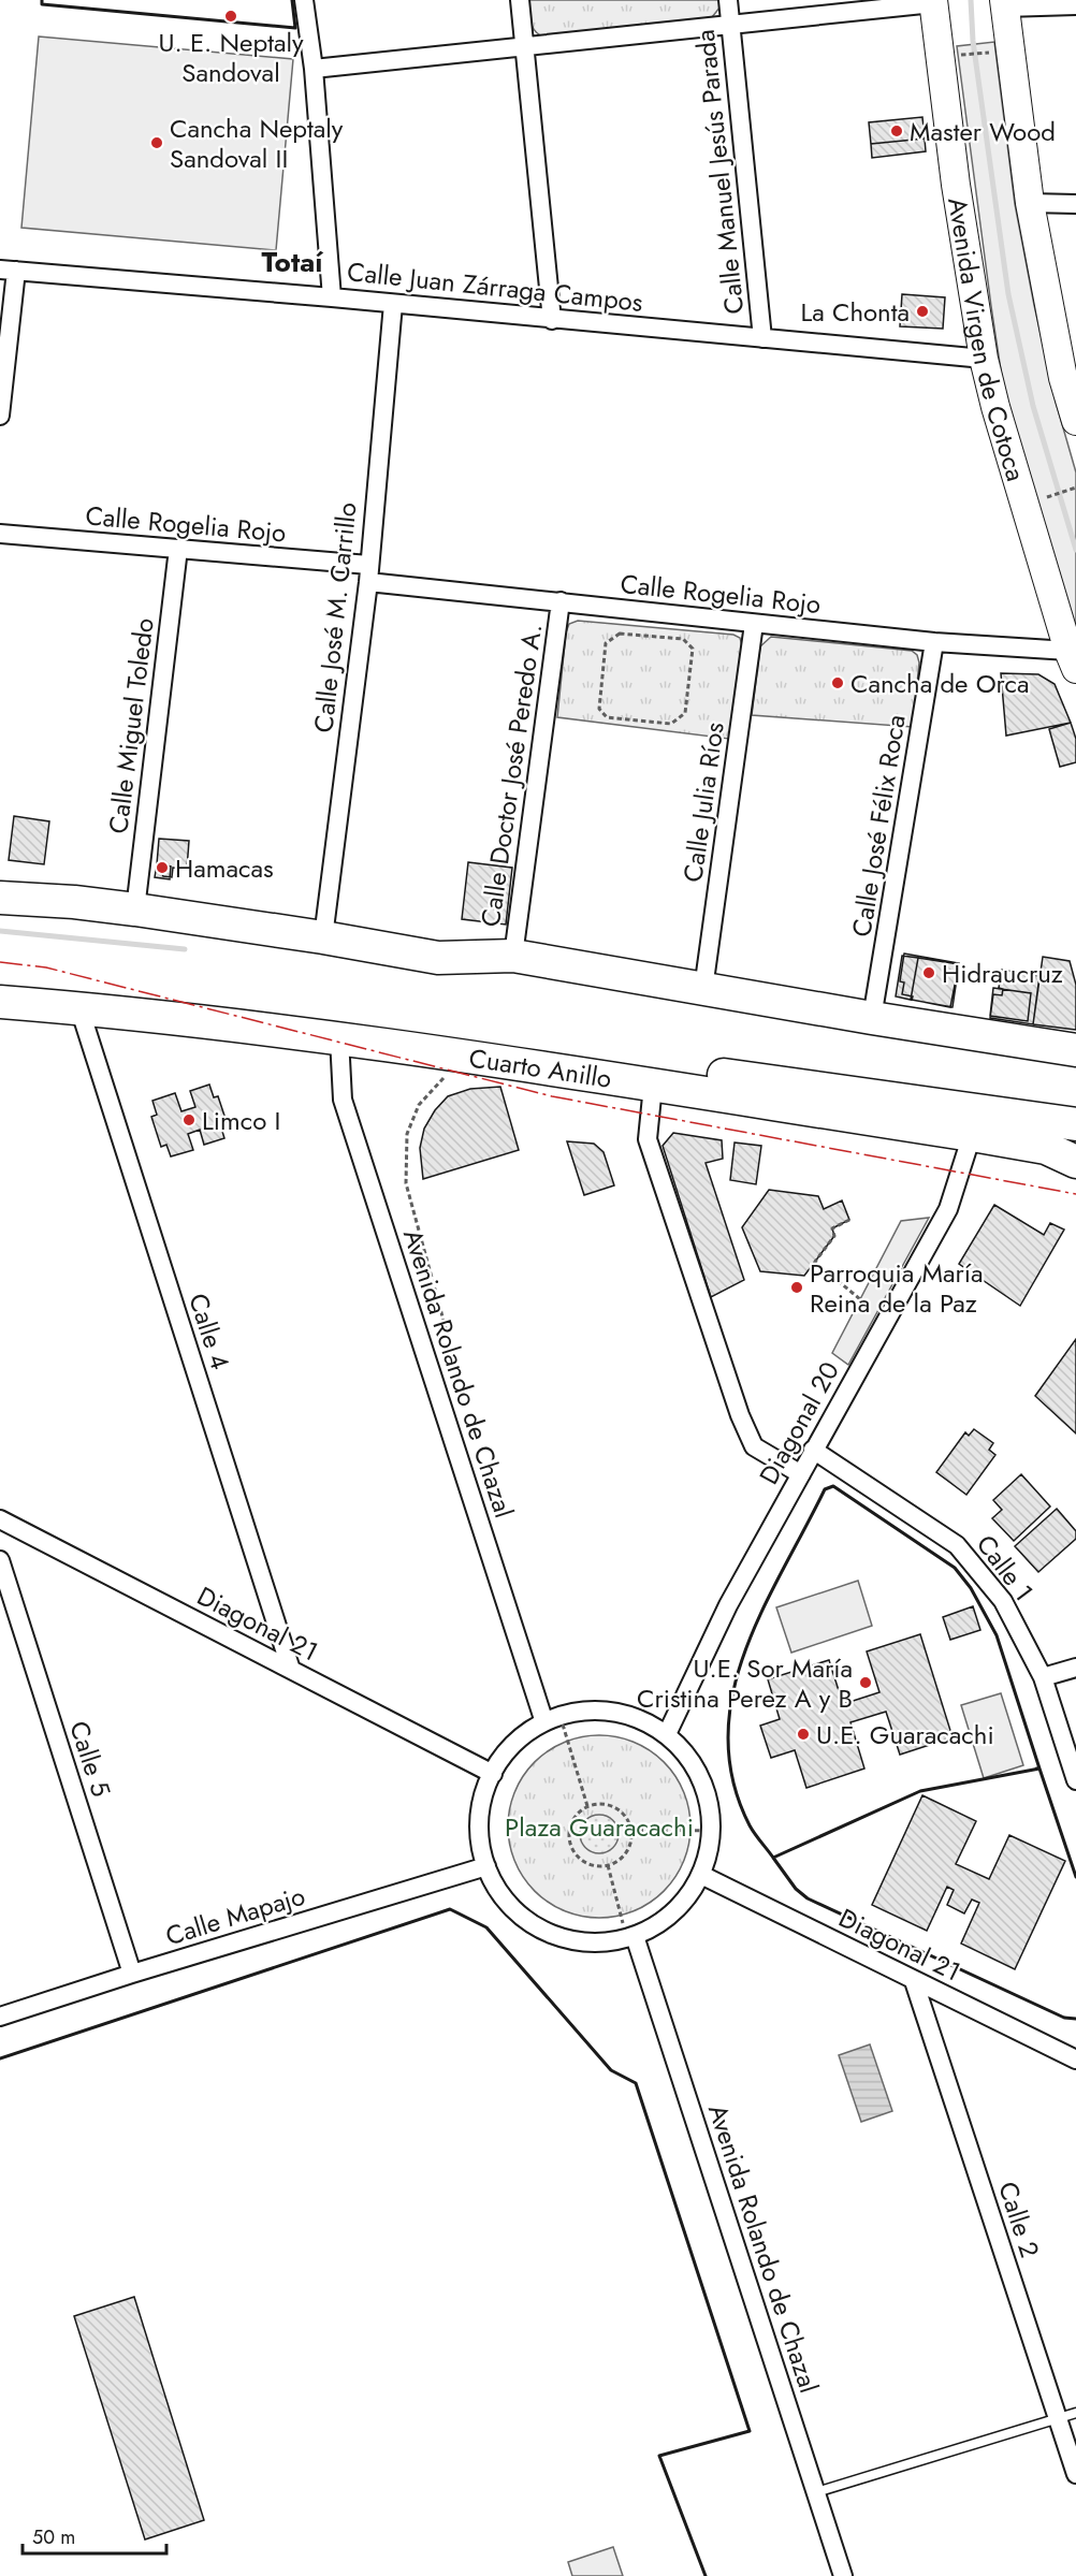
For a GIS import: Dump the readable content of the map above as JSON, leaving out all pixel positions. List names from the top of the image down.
{
  "streets": {
    "highway": ["Cuarto Anillo"],
    "main road": ["Avenida Virgen de Cotoca"],
    "street": [
      "Calle Manuel Jesús Parada",
      "Calle Juan Zárraga Campos",
      "Calle Rogelia Rojo",
      "Calle José M. Carrillo",
      "Calle Miguel Toledo",
      "Calle Doctor José Peredo A.",
      "Calle Julia Ríos",
      "Calle José Félix Roca",
      "Calle 4",
      "Avenida Rolando de Chazal",
      "Diagonal 20",
      "Calle 1",
      "Diagonal 21",
      "Calle 5",
      "Calle Mapajo",
      "Calle 2"
    ]
  },
  "crossings": [
    ["Calle Manuel Jesús Parada", "Calle Juan Zárraga Campos"],
    ["Calle Juan Zárraga Campos", "Avenida Virgen de Cotoca"],
    ["Calle Juan Zárraga Campos", "Calle José M. Carrillo"],
    ["Avenida Virgen de Cotoca", "Calle Rogelia Rojo"],
    ["Calle Rogelia Rojo", "Calle José M. Carrillo"],
    ["Calle Rogelia Rojo", "Calle Miguel Toledo"],
    ["Calle Rogelia Rojo", "Calle Doctor José Peredo A."],
    ["Calle Rogelia Rojo", "Calle Julia Ríos"],
    ["Calle Rogelia Rojo", "Calle José Félix Roca"],
    ["Cuarto Anillo", "Calle 4"],
    ["Cuarto Anillo", "Avenida Rolando de Chazal"],
    ["Cuarto Anillo", "Diagonal 20"],
    ["Calle 4", "Diagonal 21"],
    ["Diagonal 20", "Calle 1"],
    ["Diagonal 21", "Calle 2"],
    ["Calle 5", "Calle Mapajo"]
  ],
  "districts": ["Totaí"],
  "parks": ["Plaza Guaracachi"],
  "places": [
    "U. E. Neptaly Sandoval",
    "Master Wood",
    "Cancha Neptaly Sandoval II",
    "La Chonta",
    "Cancha de Orca",
    "Hamacas",
    "Hidraucruz",
    "Limco I",
    "Parroquia María Reina de la Paz",
    "U.E. Sor María Cristina Perez A y B",
    "U.E. Guaracachi"
  ],
  "scale_bar": "50 m"
}
